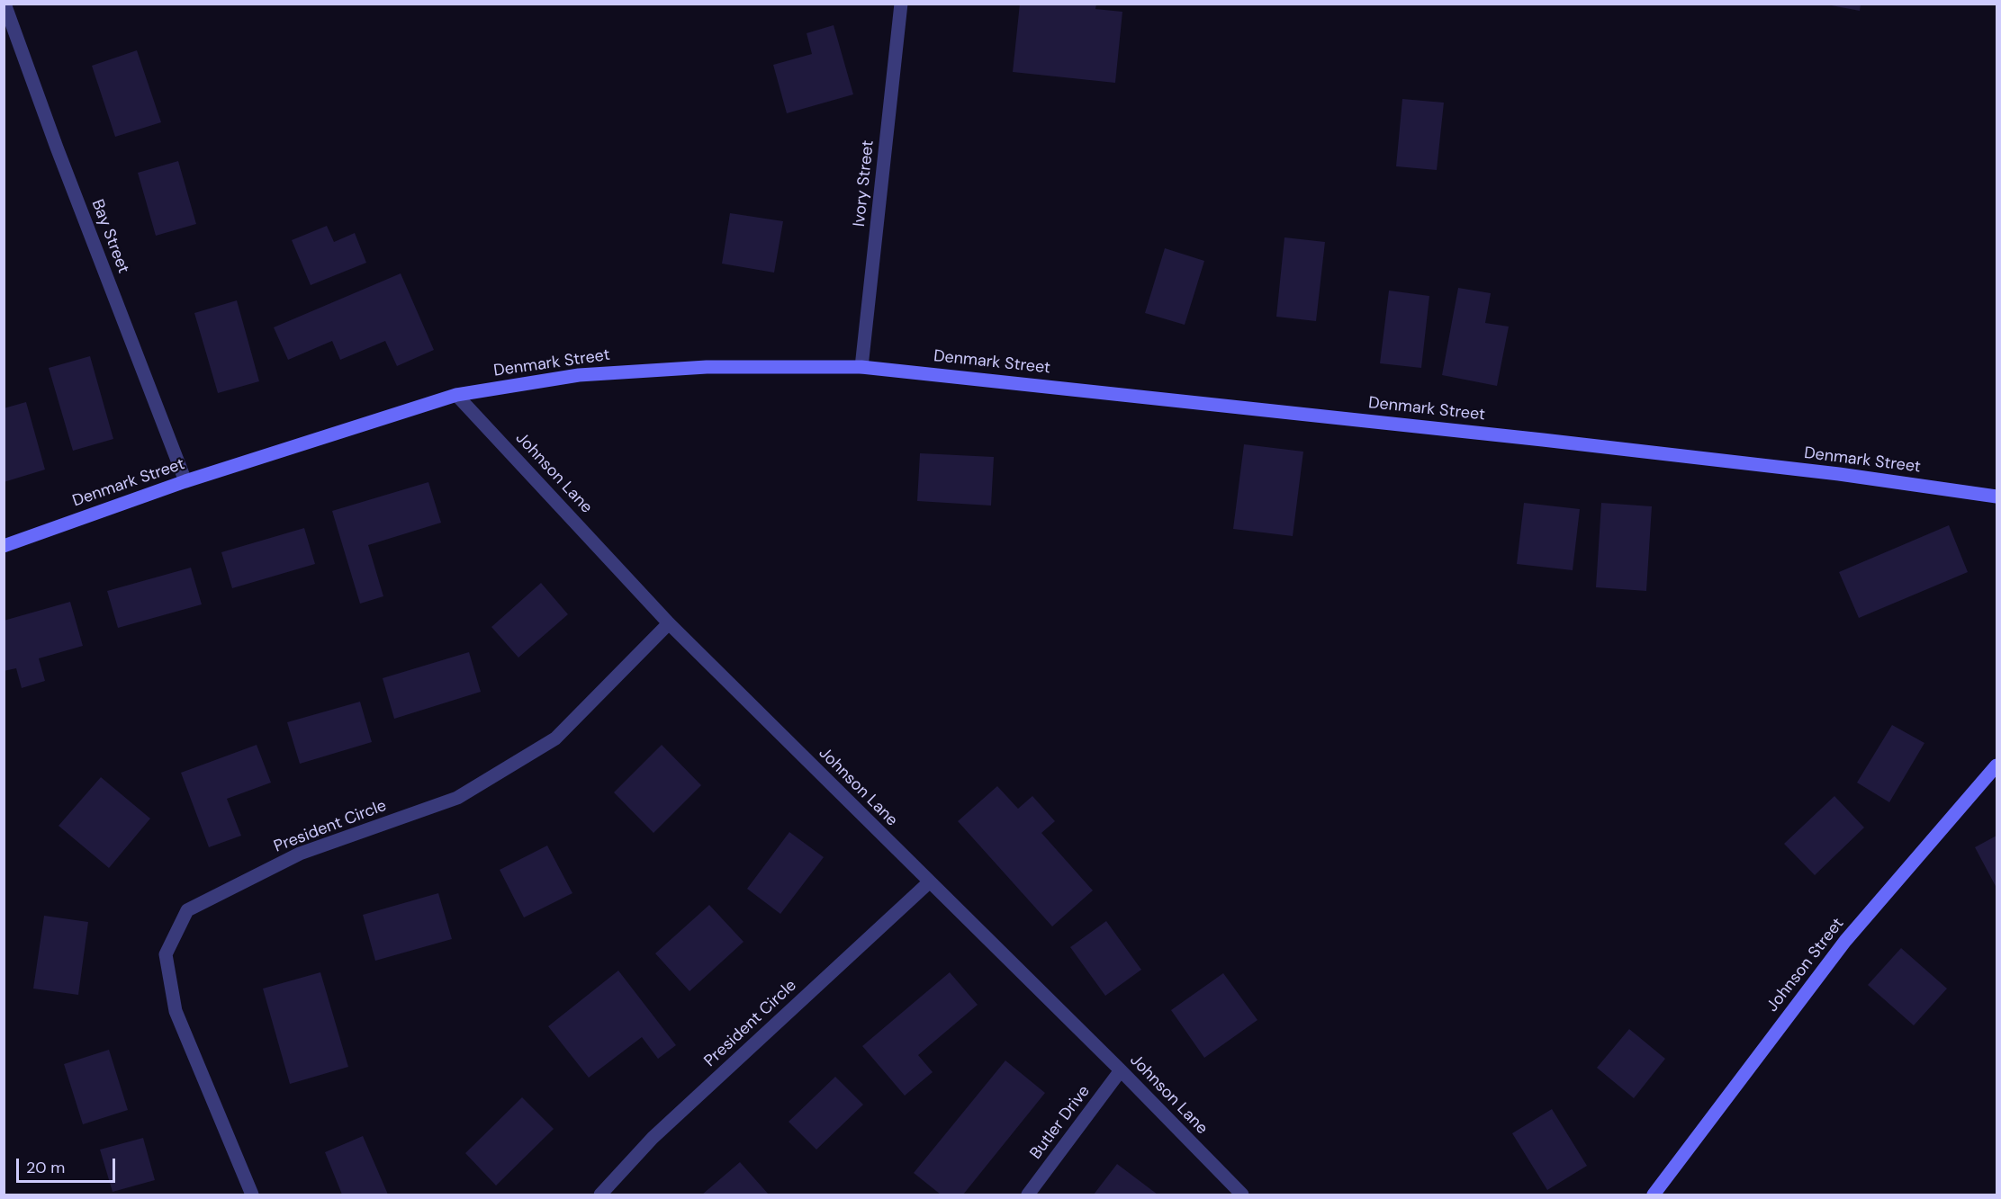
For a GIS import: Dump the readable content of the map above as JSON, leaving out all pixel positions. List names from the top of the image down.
{
  "streets": {
    "street": [
      "Ivory Street",
      "Bay Street",
      "Denmark Street",
      "Johnson Lane",
      "President Circle",
      "Johnson Street",
      "Butler Drive"
    ]
  },
  "crossings": [
    ["Ivory Street", "Denmark Street"],
    ["Bay Street", "Denmark Street"],
    ["Denmark Street", "Johnson Lane"],
    ["Johnson Lane", "President Circle"],
    ["Johnson Lane", "Butler Drive"]
  ],
  "scale_bar": "20 m"
}
